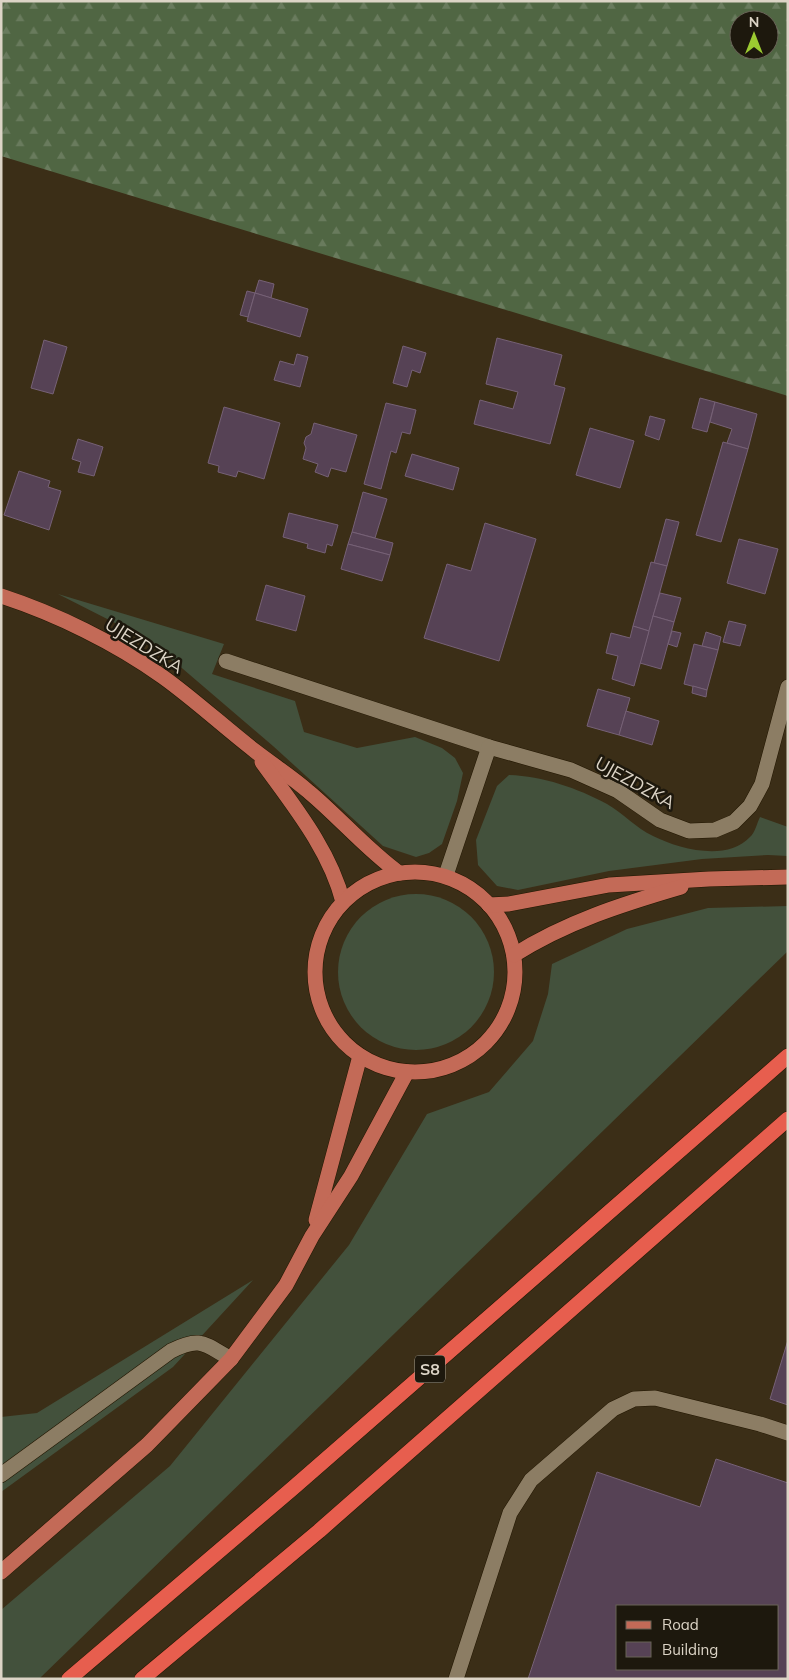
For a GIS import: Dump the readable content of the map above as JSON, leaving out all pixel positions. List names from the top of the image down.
{
  "streets": {
    "highway": ["S8"],
    "main road": ["UJEZDZKA"]
  },
  "legend": ["Road", "Building"],
  "north": "top"
}
